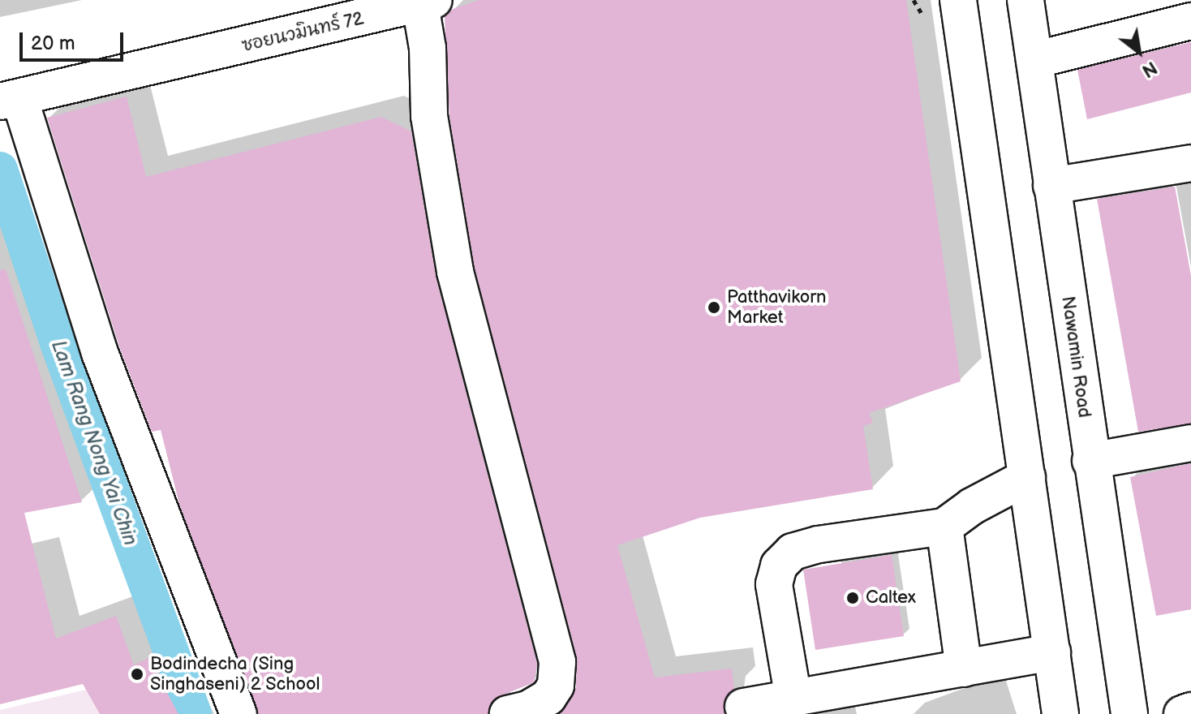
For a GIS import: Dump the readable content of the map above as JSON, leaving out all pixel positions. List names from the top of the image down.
{
  "streets": {
    "street": ["ซอยนวมินทร์ 72", "Nawamin Road"]
  },
  "water": ["Lam Rang Nong Yai Chin"],
  "places": ["Patthavikorn Market", "Caltex", "Bodindecha (Sing Singhaseni) 2 School"],
  "scale_bar": "20 m",
  "north": "bottom right"
}
